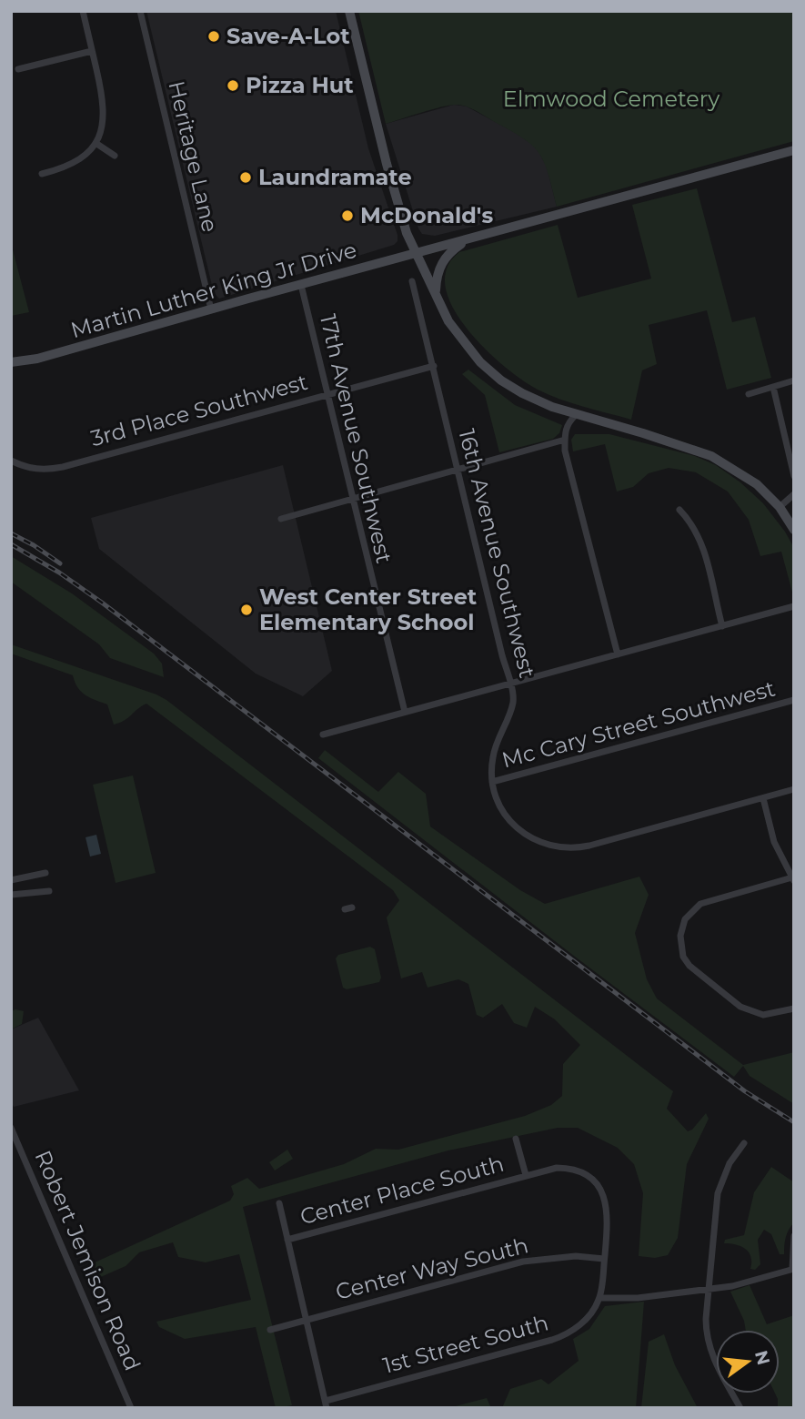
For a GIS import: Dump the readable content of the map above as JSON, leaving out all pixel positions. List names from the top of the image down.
{
  "streets": {
    "main road": ["Martin Luther King Jr Drive"],
    "street": [
      "Heritage Lane",
      "3rd Place Southwest",
      "17th Avenue Southwest",
      "16th Avenue Southwest",
      "Mc Cary Street Southwest",
      "Center Place South",
      "Robert Jemison Road",
      "Center Way South",
      "1st Street South"
    ]
  },
  "crossings": [
    ["Heritage Lane", "Martin Luther King Jr Drive"],
    ["Martin Luther King Jr Drive", "17th Avenue Southwest"],
    ["3rd Place Southwest", "17th Avenue Southwest"],
    ["3rd Place Southwest", "16th Avenue Southwest"],
    ["16th Avenue Southwest", "Mc Cary Street Southwest"],
    ["Center Place South", "Center Way South"],
    ["Center Place South", "1st Street South"]
  ],
  "parks": ["Elmwood Cemetery"],
  "places": [
    "Save-A-Lot",
    "Pizza Hut",
    "Laundramate",
    "McDonald's",
    "West Center Street Elementary School"
  ],
  "north": "right"
}
